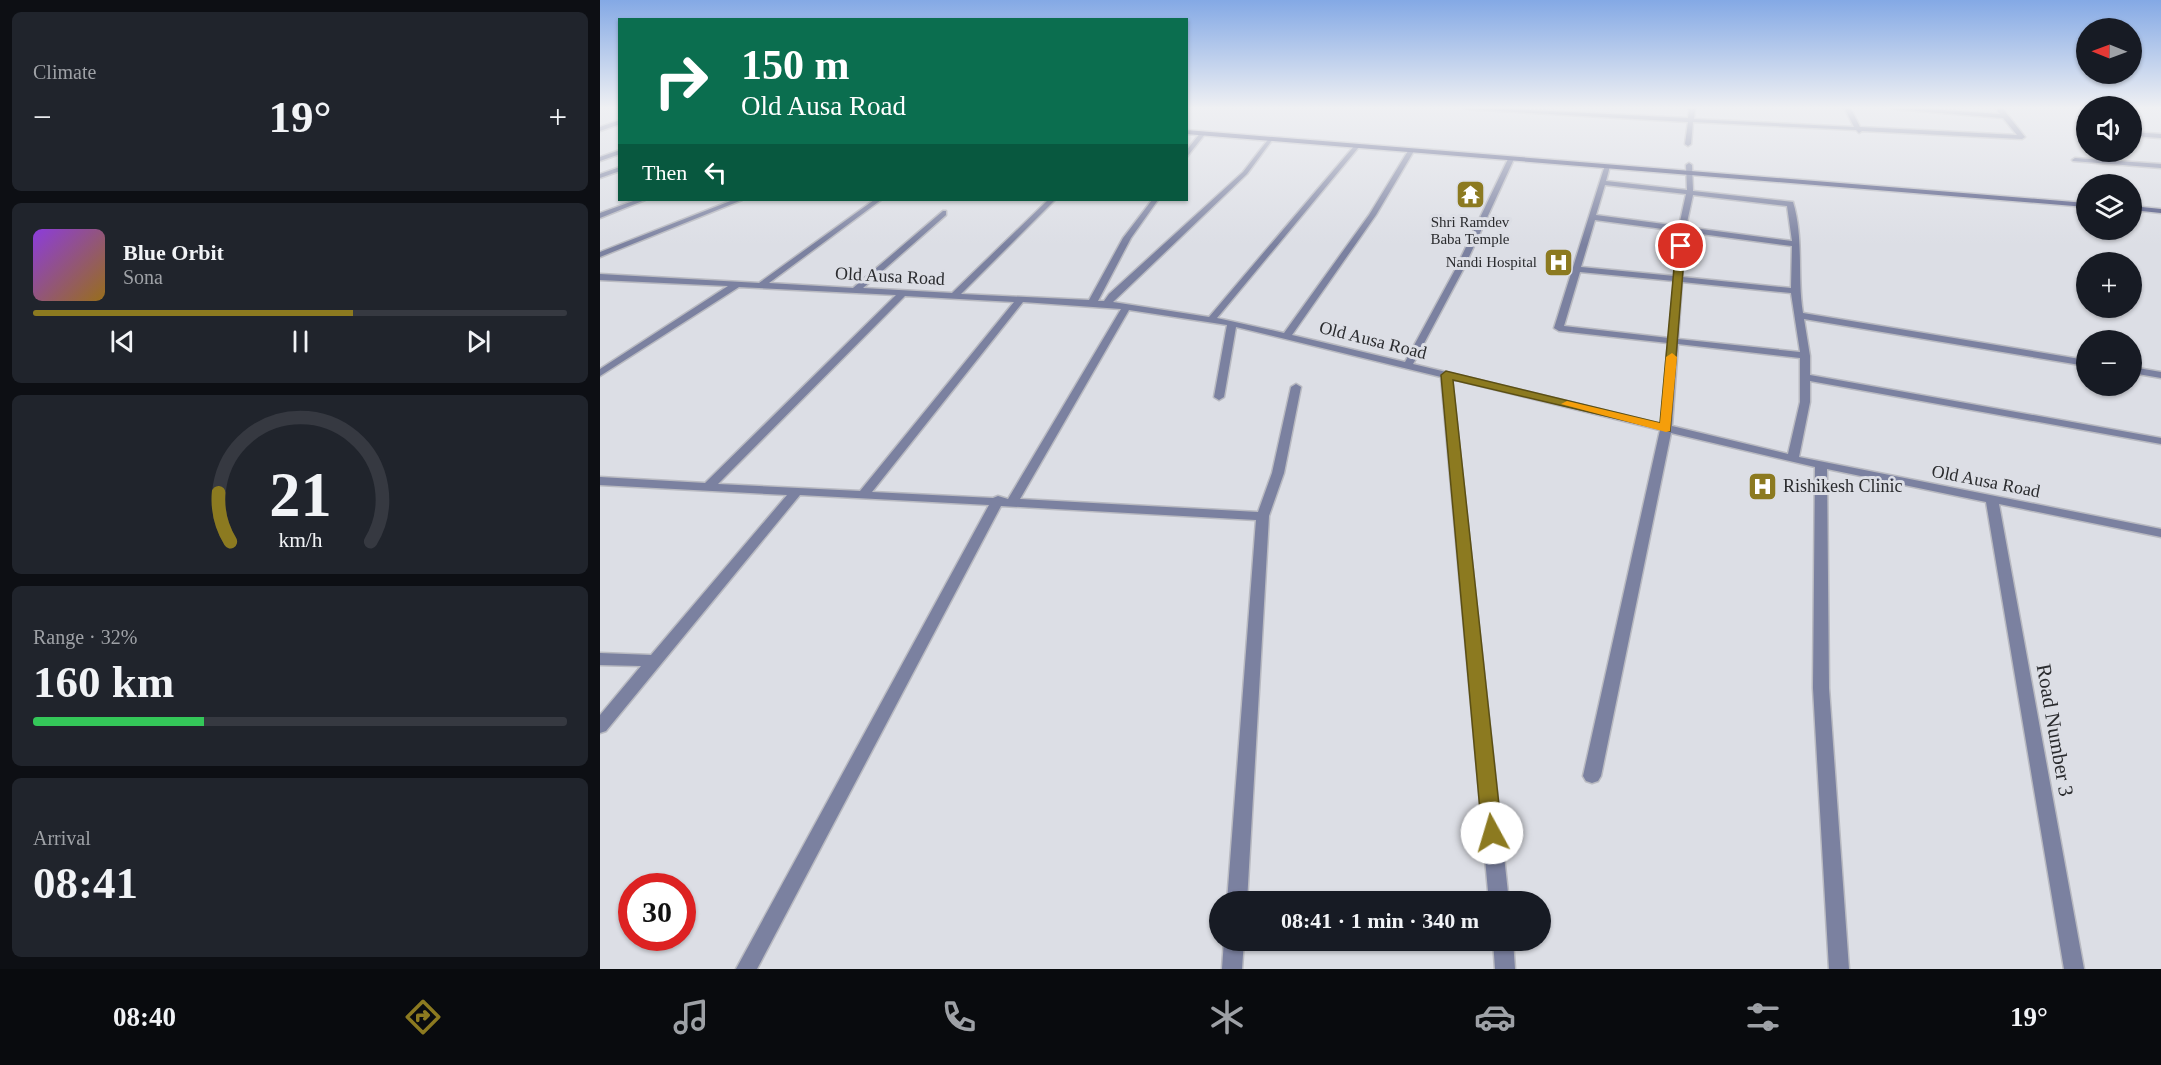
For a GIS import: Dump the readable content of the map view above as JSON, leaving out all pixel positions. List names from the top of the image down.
{
  "streets": {
    "street": ["Old Ausa Road", "Road Number 3"]
  },
  "crossings": [
    ["Old Ausa Road", "Road Number 3"]
  ],
  "places": {
    "temple": ["Shri Ramdev Baba Temple"],
    "hospital": ["Nandi Hospital", "Rishikesh Clinic"]
  },
  "north": "left",
  "page": {
    "tile": [
      "Climate",
      ["Range · 32%", "160 km"],
      ["Arrival", "08:41"]
    ],
    "map_buttons": ["+", "−"],
    "turn": ["150 m", "Old Ausa Road"],
    "heat": ["−", "19°", "+"],
    "then": "Then",
    "song": ["Blue Orbit", "Sona"],
    "limit": "30",
    "trip": "08:41 · 1 min · 340 m",
    "tabs": ["08:40", "19°"],
    "gauge": ["21", "km/h"]
  }
}
